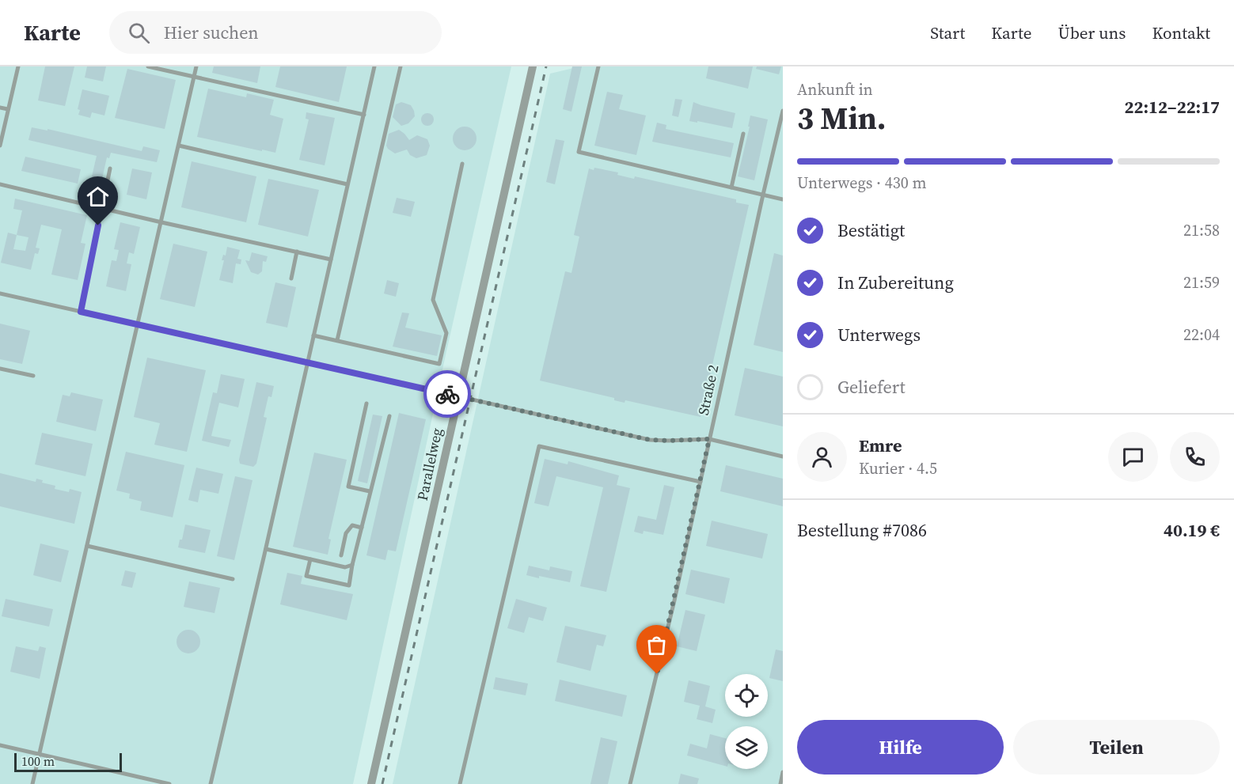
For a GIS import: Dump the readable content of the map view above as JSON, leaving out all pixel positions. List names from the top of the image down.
{
  "streets": {
    "street": ["Parallelweg"],
    "lane": ["Straße 2"]
  },
  "scale_bar": "100 m",
  "page": {
    "header": "Karte",
    "search": "Hier suchen",
    "nav": [
      "Start",
      "Karte",
      "Über uns",
      "Kontakt"
    ],
    "heading": ["3 Min.", "Ankunft in", "22:12–22:17"],
    "panel": [
      "Emre",
      "Kurier · 4.5",
      "Bestellung #7086",
      "40.19 €"
    ],
    "bar": "Unterwegs · 430 m",
    "list": [
      ["Bestätigt", "21:58"],
      ["In Zubereitung", "21:59"],
      ["Unterwegs", "22:04"],
      "Geliefert"
    ],
    "buttons": ["Hilfe", "Teilen"],
    "scale": "100 m"
  }
}
